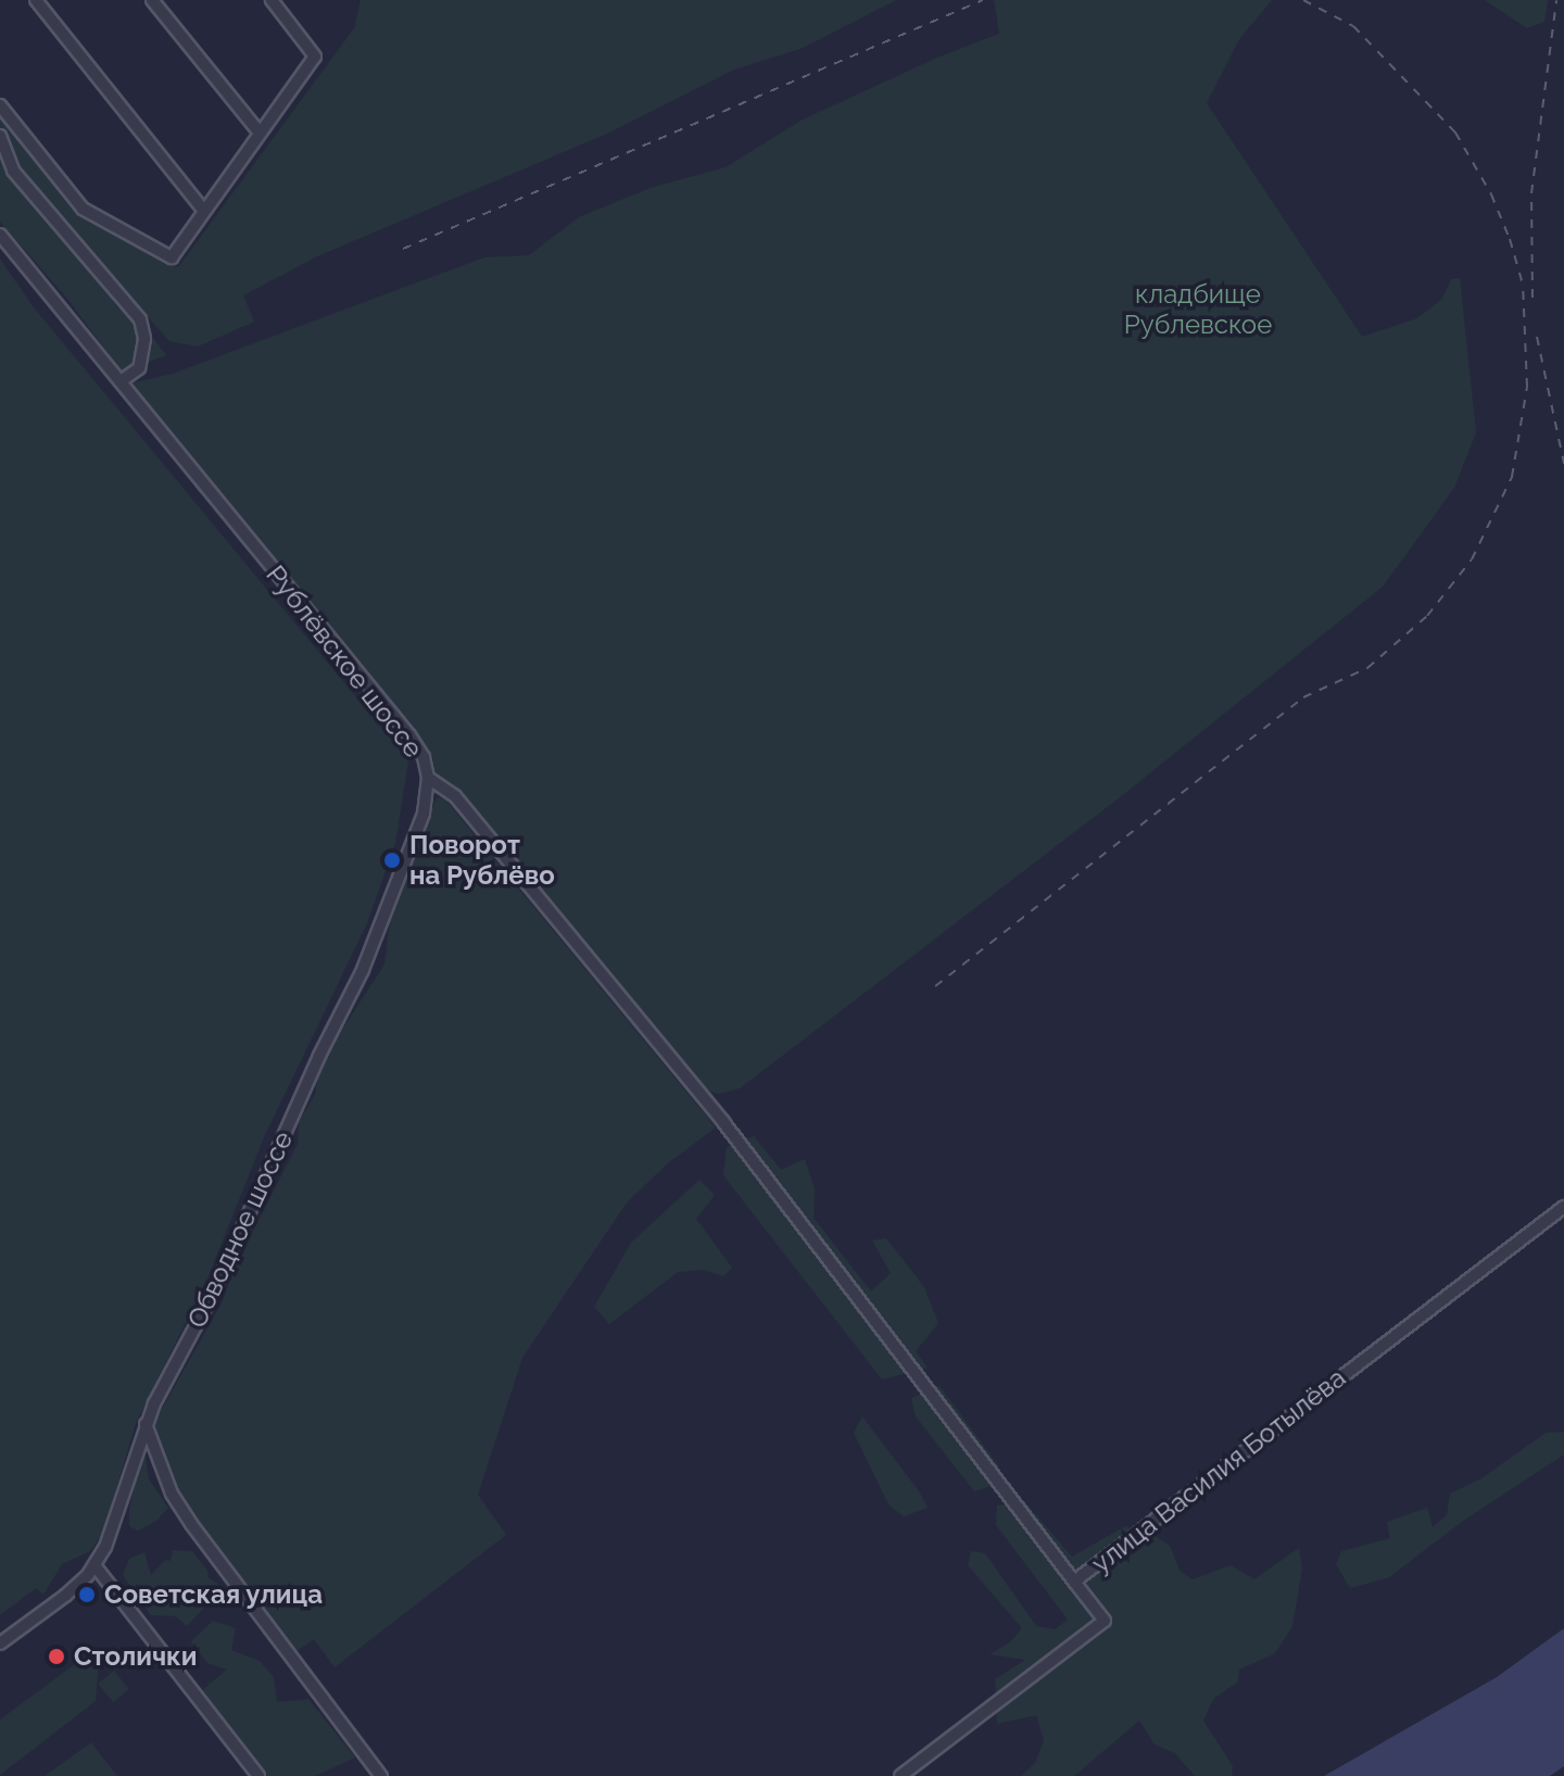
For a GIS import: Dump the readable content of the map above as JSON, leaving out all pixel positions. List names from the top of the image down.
{
  "streets": {
    "street": ["Рублёвское шоссе", "Обводное шоссе", "улица Василия Ботылёва"]
  },
  "crossings": [
    ["Рублёвское шоссе", "Обводное шоссе"],
    ["Рублёвское шоссе", "улица Василия Ботылёва"]
  ],
  "parks": ["кладбище Рублевское"],
  "places": ["Поворот на Рублёво", "Советская улица", "Столички"]
}
